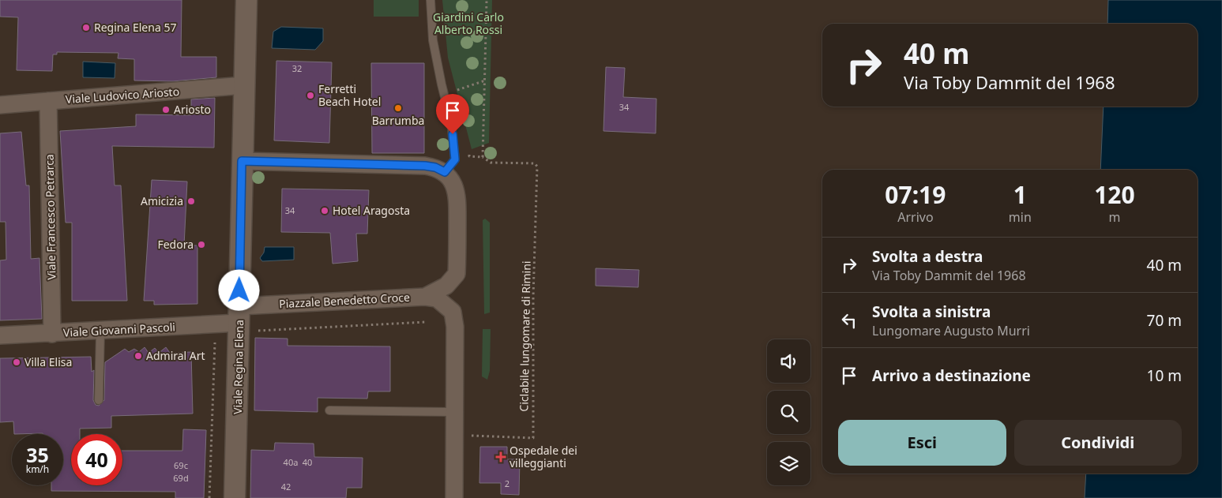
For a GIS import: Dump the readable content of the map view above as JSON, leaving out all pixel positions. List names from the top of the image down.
{
  "streets": {
    "street": [
      "Viale Ludovico Ariosto",
      "Viale Francesco Petrarca",
      "Piazzale Benedetto Croce",
      "Viale Giovanni Pascoli",
      "Viale Regina Elena"
    ],
    "path": ["Ciclabile lungomare di Rimini"]
  },
  "crossings": [
    ["Viale Ludovico Ariosto", "Viale Francesco Petrarca"],
    ["Viale Ludovico Ariosto", "Viale Regina Elena"],
    ["Viale Francesco Petrarca", "Viale Giovanni Pascoli"],
    ["Piazzale Benedetto Croce", "Viale Giovanni Pascoli"],
    ["Piazzale Benedetto Croce", "Viale Regina Elena"],
    ["Viale Giovanni Pascoli", "Viale Regina Elena"]
  ],
  "parks": ["Giardini Carlo Alberto Rossi"],
  "places": {
    "other": [
      "Regina Elena 57",
      "Ferretti Beach Hotel",
      "Barrumba",
      "Ariosto",
      "Amicizia",
      "Hotel Aragosta",
      "Fedora",
      "Admiral Art",
      "Villa Elisa"
    ],
    "health": ["Ospedale dei villeggianti"]
  },
  "house_numbers": [
    "32",
    "34",
    "34",
    "40a",
    "40",
    "69c",
    "69d",
    "2",
    "42"
  ],
  "page": {
    "turn": ["40 m", "Via Toby Dammit del 1968"],
    "eta": [
      "07:19",
      "Arrivo",
      "1",
      "min",
      "120",
      "m"
    ],
    "list": [
      {
        "name": "Svolta a destra",
        "note": "Via Toby Dammit del 1968",
        "value": "40 m"
      },
      {
        "name": "Svolta a sinistra",
        "note": "Lungomare Augusto Murri",
        "value": "70 m"
      },
      {
        "name": "Arrivo a destinazione",
        "value": "10 m"
      }
    ],
    "buttons": ["Esci", "Condividi"],
    "speed": "35 km/h",
    "limit": "40"
  }
}
